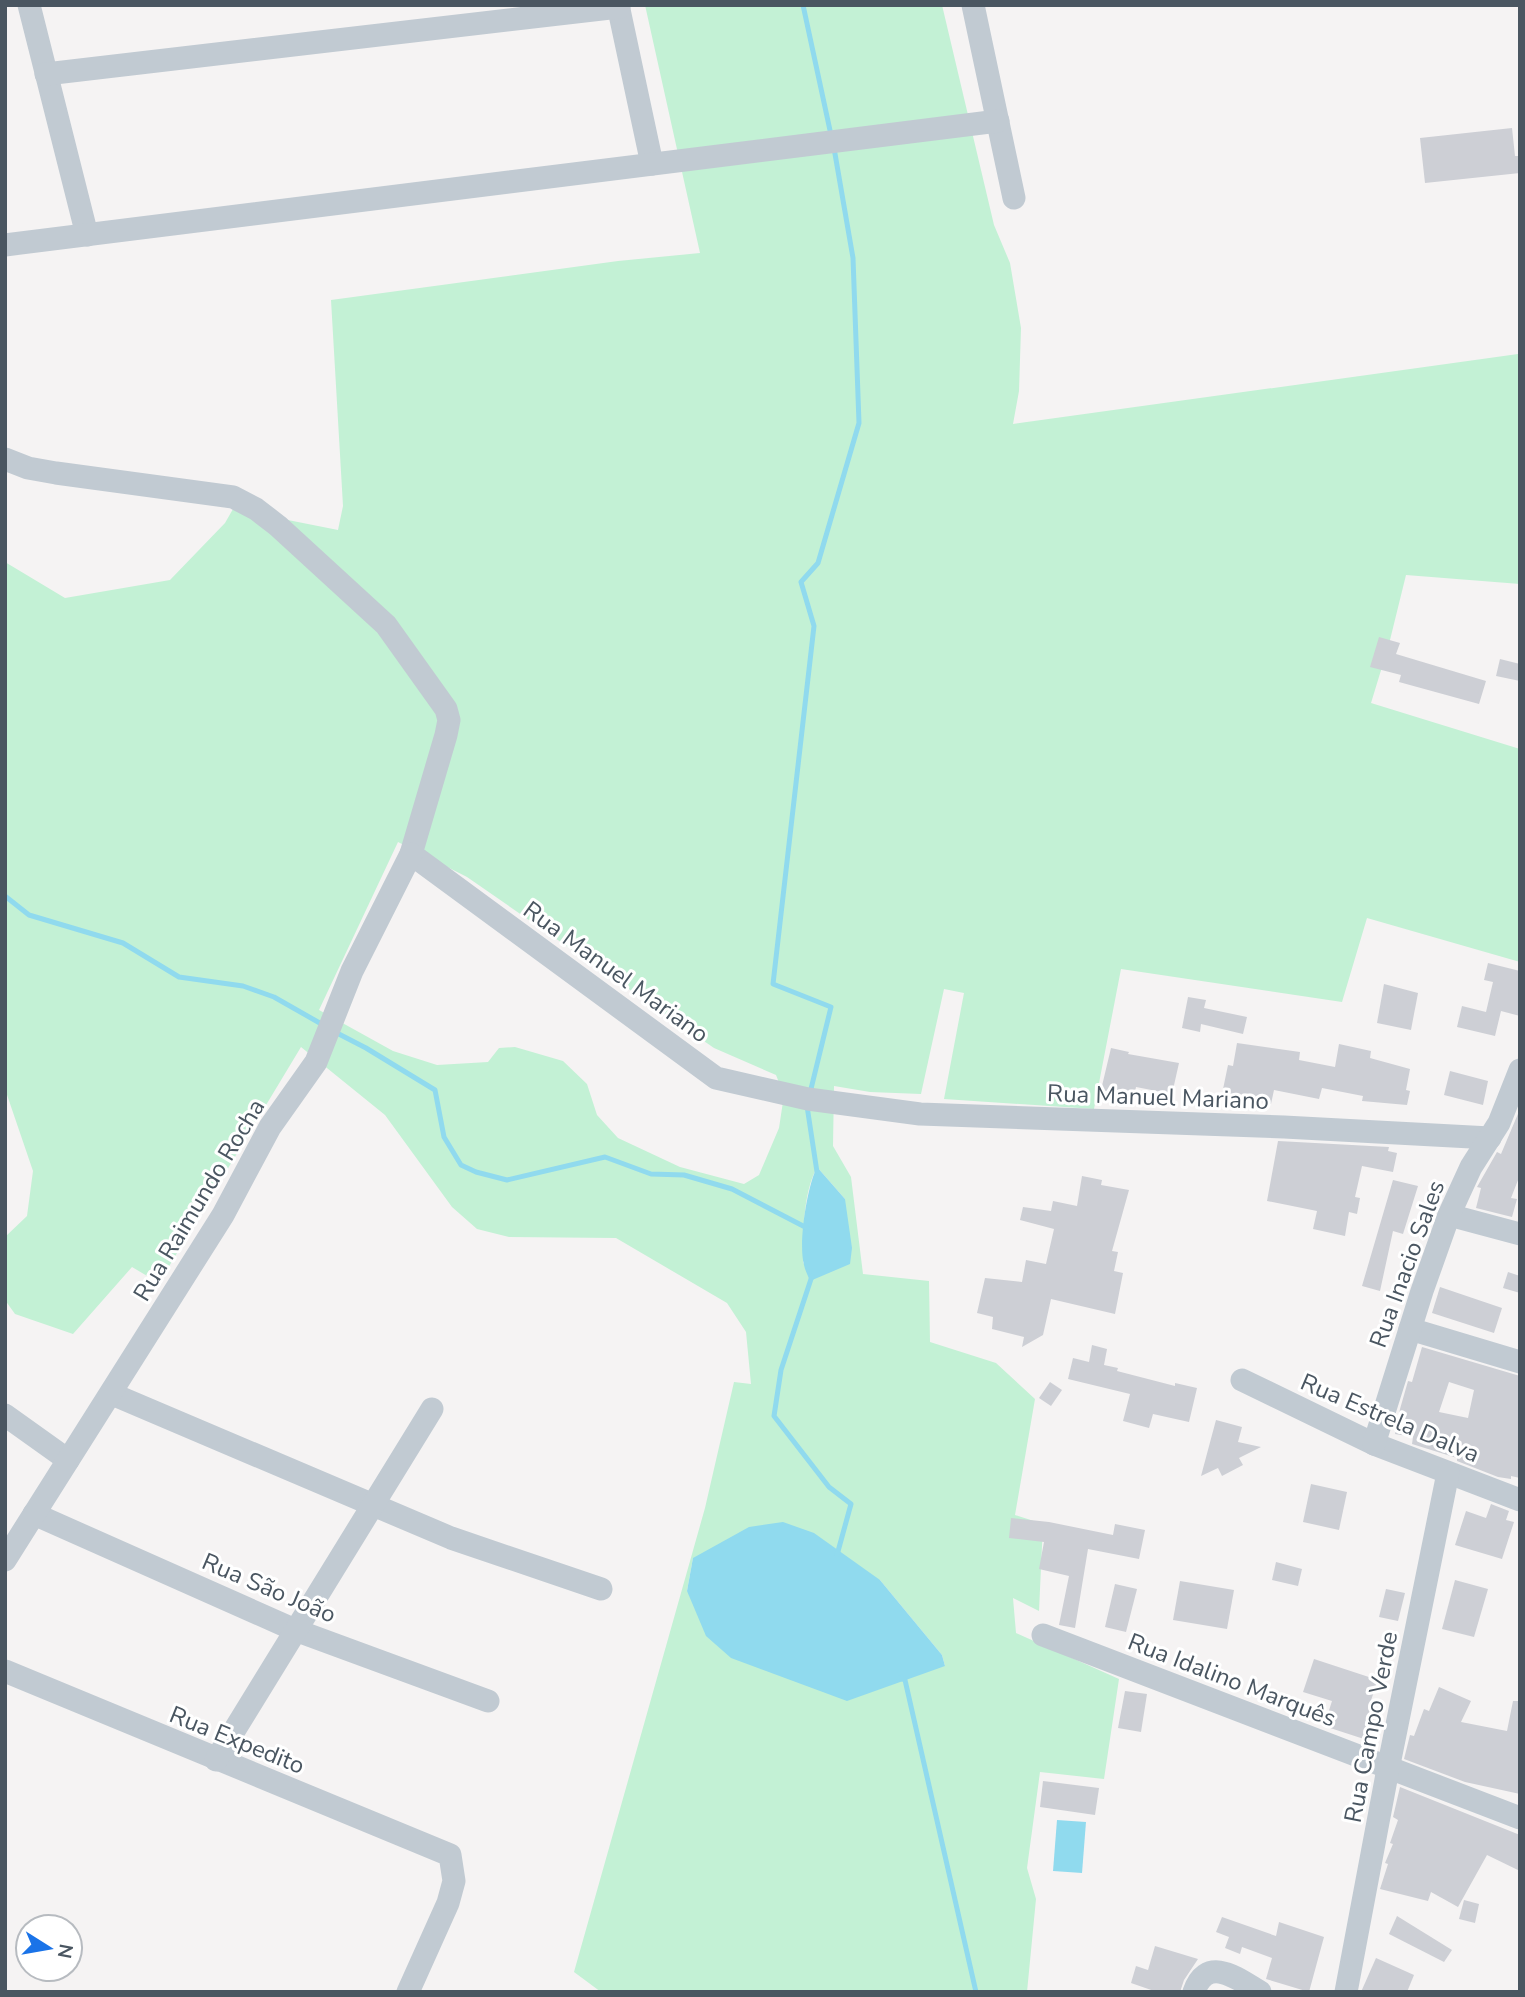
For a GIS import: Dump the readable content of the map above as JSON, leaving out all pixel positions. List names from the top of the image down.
{
  "streets": {
    "street": [
      "Rua Manuel Mariano",
      "Rua Raimundo Rocha",
      "Rua Inacio Sales",
      "Rua Estrela Dalva",
      "Rua São João",
      "Rua Idalino Marquês",
      "Rua Campo Verde",
      "Rua Expedito"
    ]
  },
  "crossings": [
    ["Rua Manuel Mariano", "Rua Raimundo Rocha"],
    ["Rua Manuel Mariano", "Rua Inacio Sales"],
    ["Rua Raimundo Rocha", "Rua São João"],
    ["Rua Inacio Sales", "Rua Estrela Dalva"],
    ["Rua Estrela Dalva", "Rua Campo Verde"],
    ["Rua Idalino Marquês", "Rua Campo Verde"]
  ],
  "north": "right"
}
